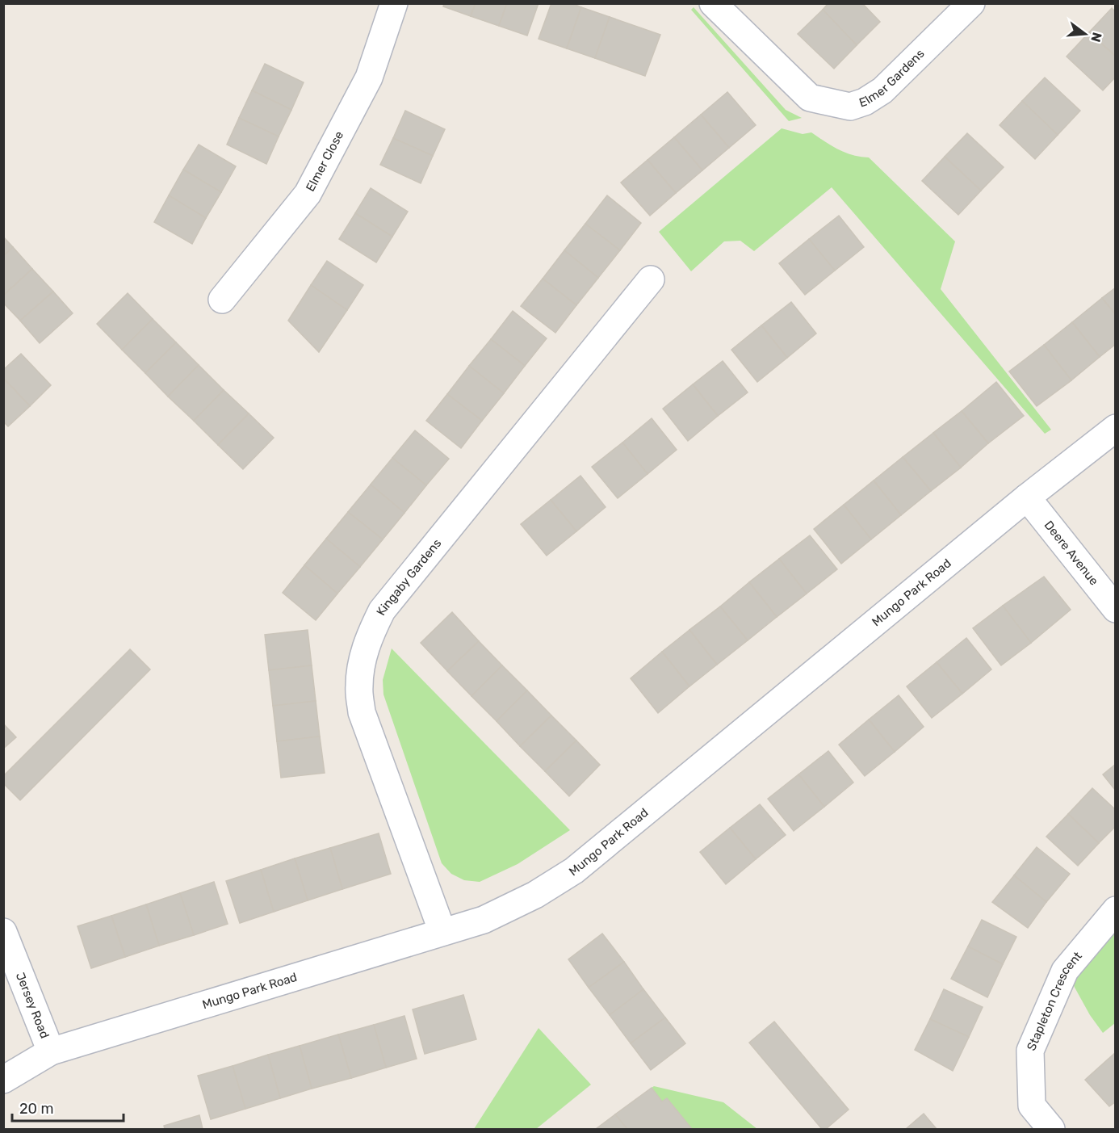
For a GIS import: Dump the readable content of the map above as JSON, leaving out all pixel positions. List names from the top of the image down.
{
  "streets": {
    "street": [
      "Elmer Gardens",
      "Elmer Close",
      "Deere Avenue",
      "Kingaby Gardens",
      "Mungo Park Road",
      "Stapleton Crescent",
      "Jersey Road"
    ]
  },
  "crossings": [
    ["Deere Avenue", "Mungo Park Road"],
    ["Kingaby Gardens", "Mungo Park Road"],
    ["Mungo Park Road", "Jersey Road"]
  ],
  "scale_bar": "20 m",
  "north": "right"
}
